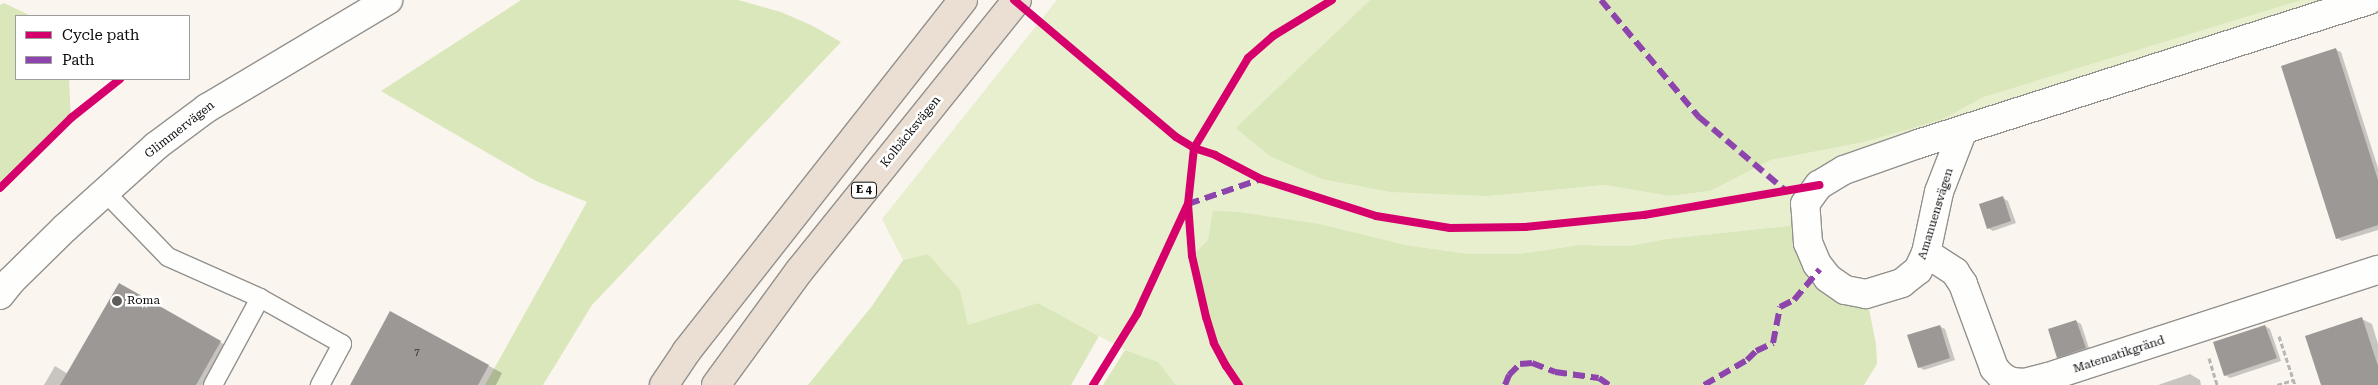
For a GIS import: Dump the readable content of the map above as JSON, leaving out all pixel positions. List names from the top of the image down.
{
  "streets": {
    "highway": ["Kolbäcksvägen", "E 4"],
    "street": ["Glimmervägen", "Amanuensvägen", "Matematikgränd"]
  },
  "crossings": [
    ["Amanuensvägen", "Matematikgränd"]
  ],
  "places": ["Roma"],
  "house_numbers": ["7"],
  "legend": ["Cycle path", "Path"]
}
